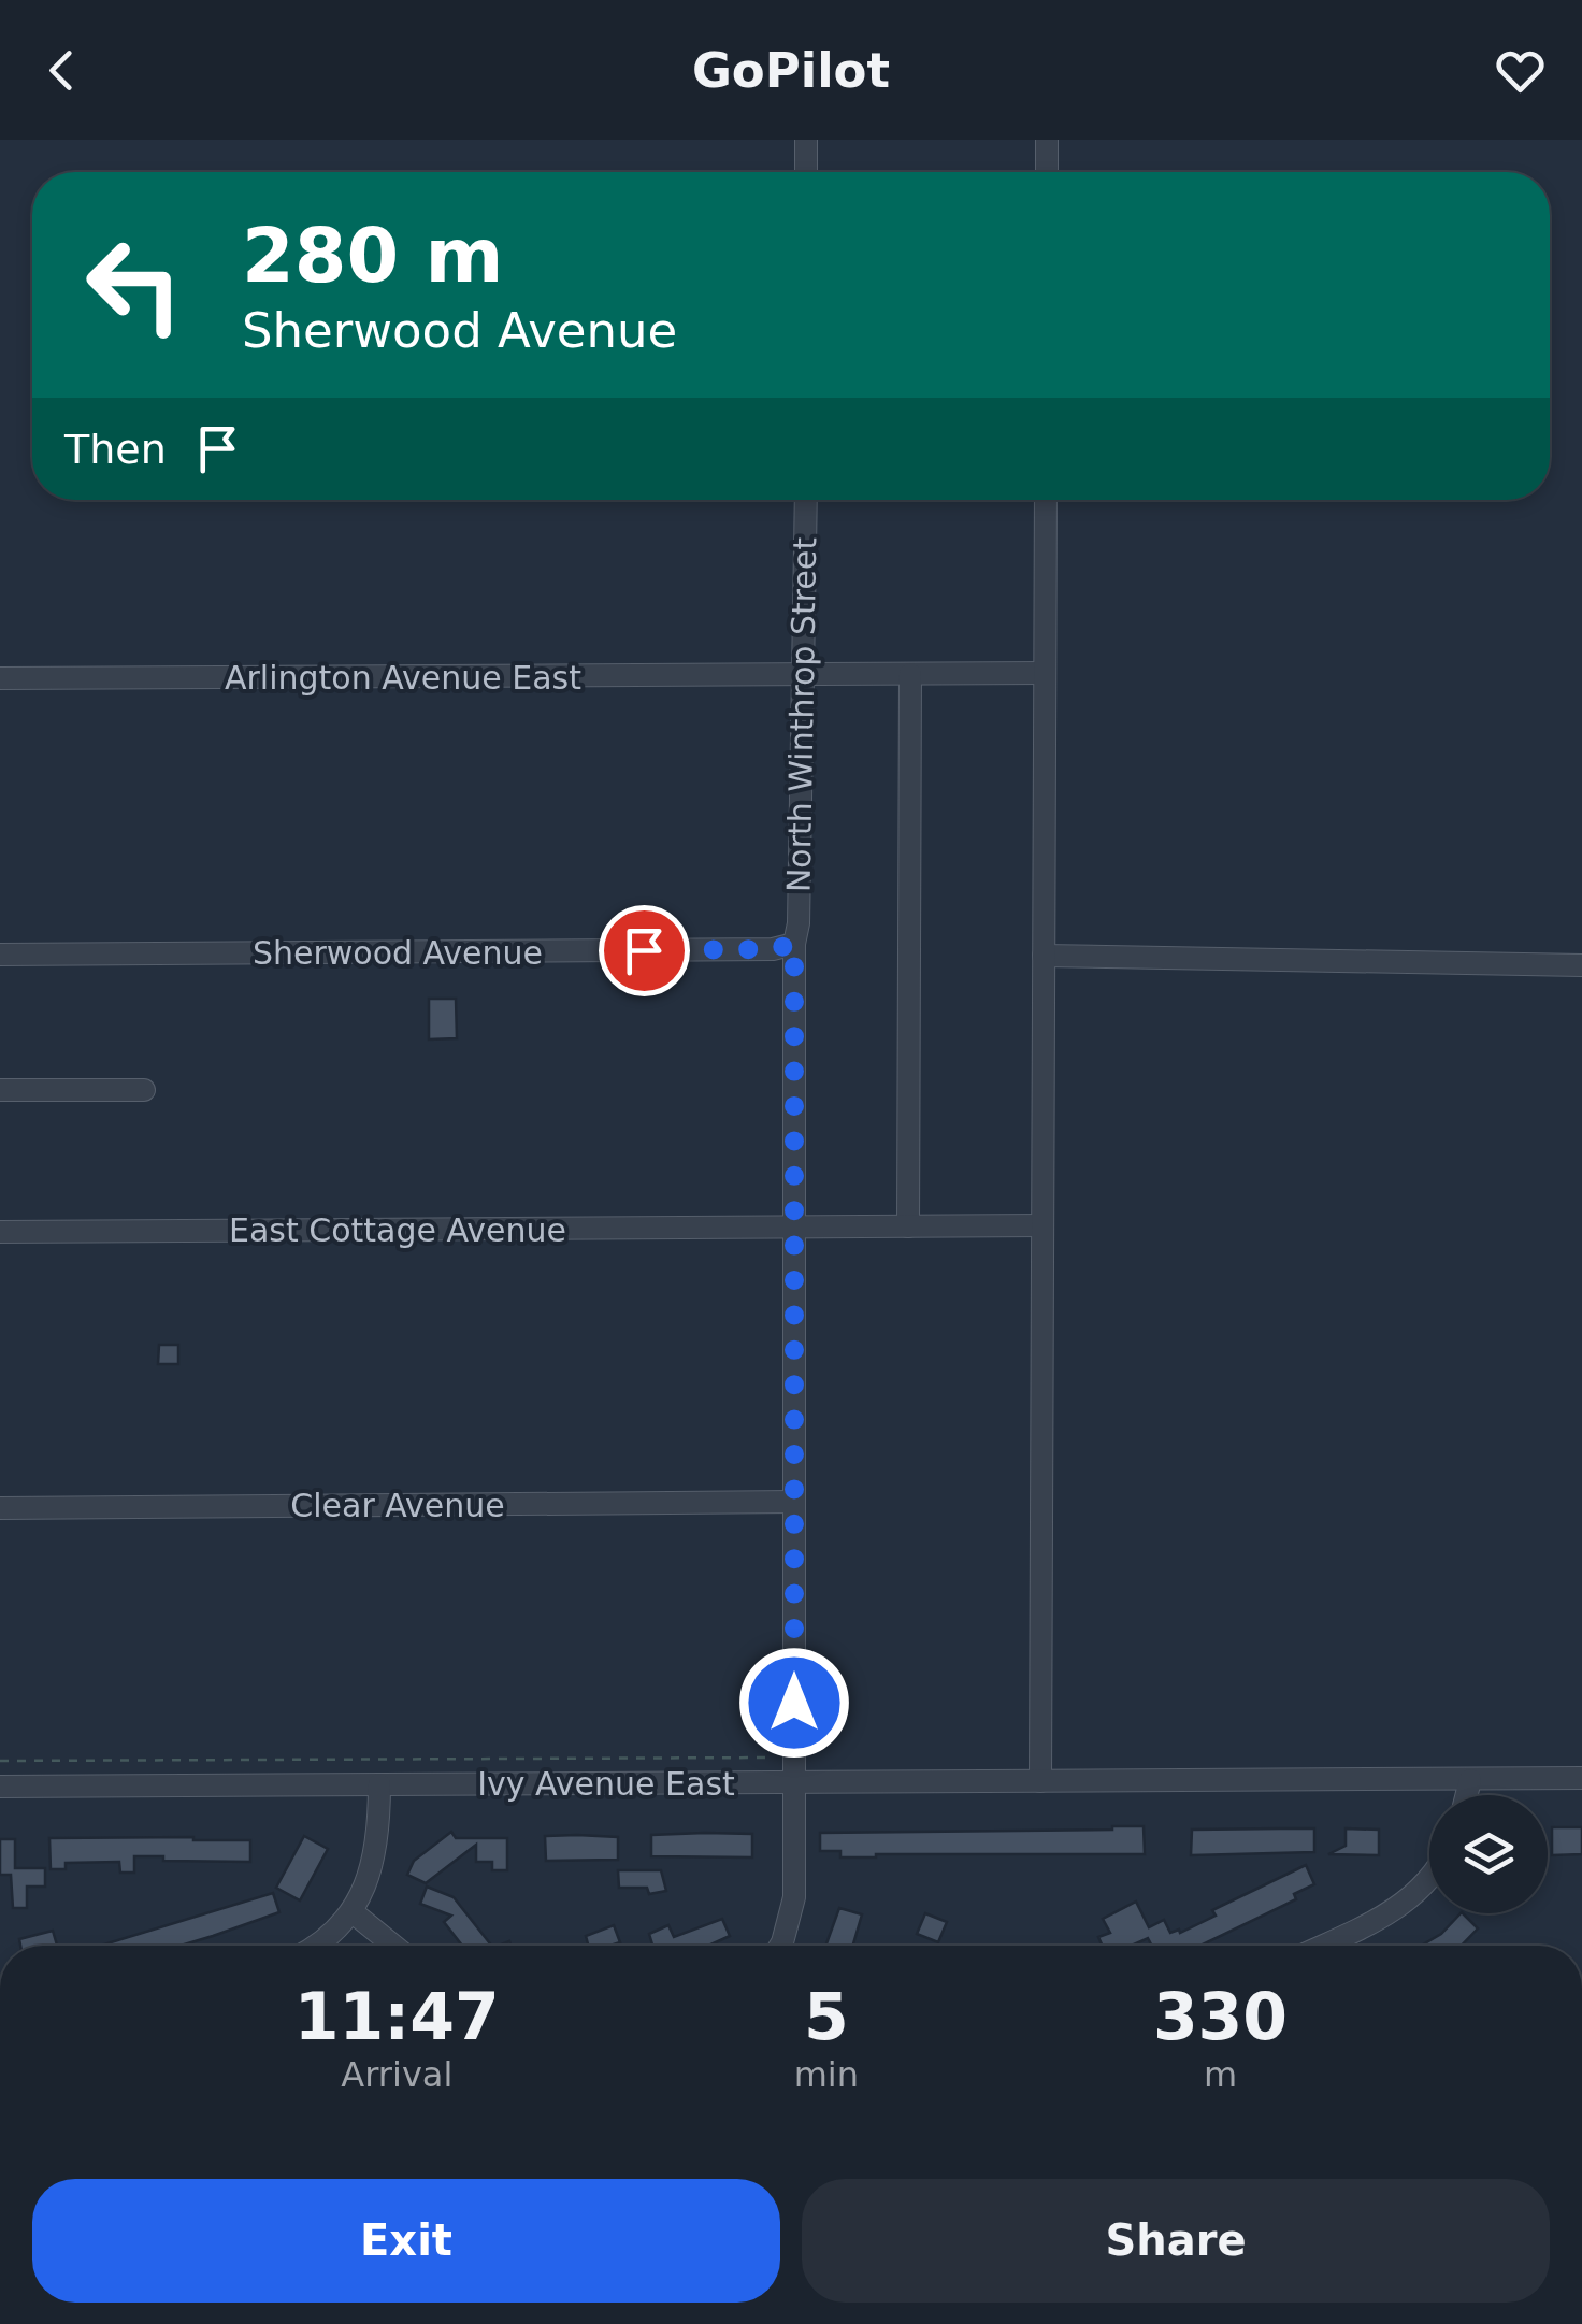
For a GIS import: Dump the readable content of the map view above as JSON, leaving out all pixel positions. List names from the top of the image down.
{
  "streets": {
    "street": [
      "Arlington Avenue East",
      "North Winthrop Street",
      "Sherwood Avenue",
      "East Cottage Avenue",
      "Clear Avenue",
      "Ivy Avenue East"
    ]
  },
  "crossings": [
    ["Arlington Avenue East", "North Winthrop Street"],
    ["North Winthrop Street", "Sherwood Avenue"],
    ["North Winthrop Street", "East Cottage Avenue"],
    ["North Winthrop Street", "Clear Avenue"],
    ["North Winthrop Street", "Ivy Avenue East"]
  ],
  "page": {
    "header": "GoPilot",
    "turn": ["280 m", "Sherwood Avenue"],
    "then": "Then",
    "eta": [
      "11:47",
      "Arrival",
      "5",
      "min",
      "330",
      "m"
    ],
    "buttons": ["Exit", "Share"]
  }
}
